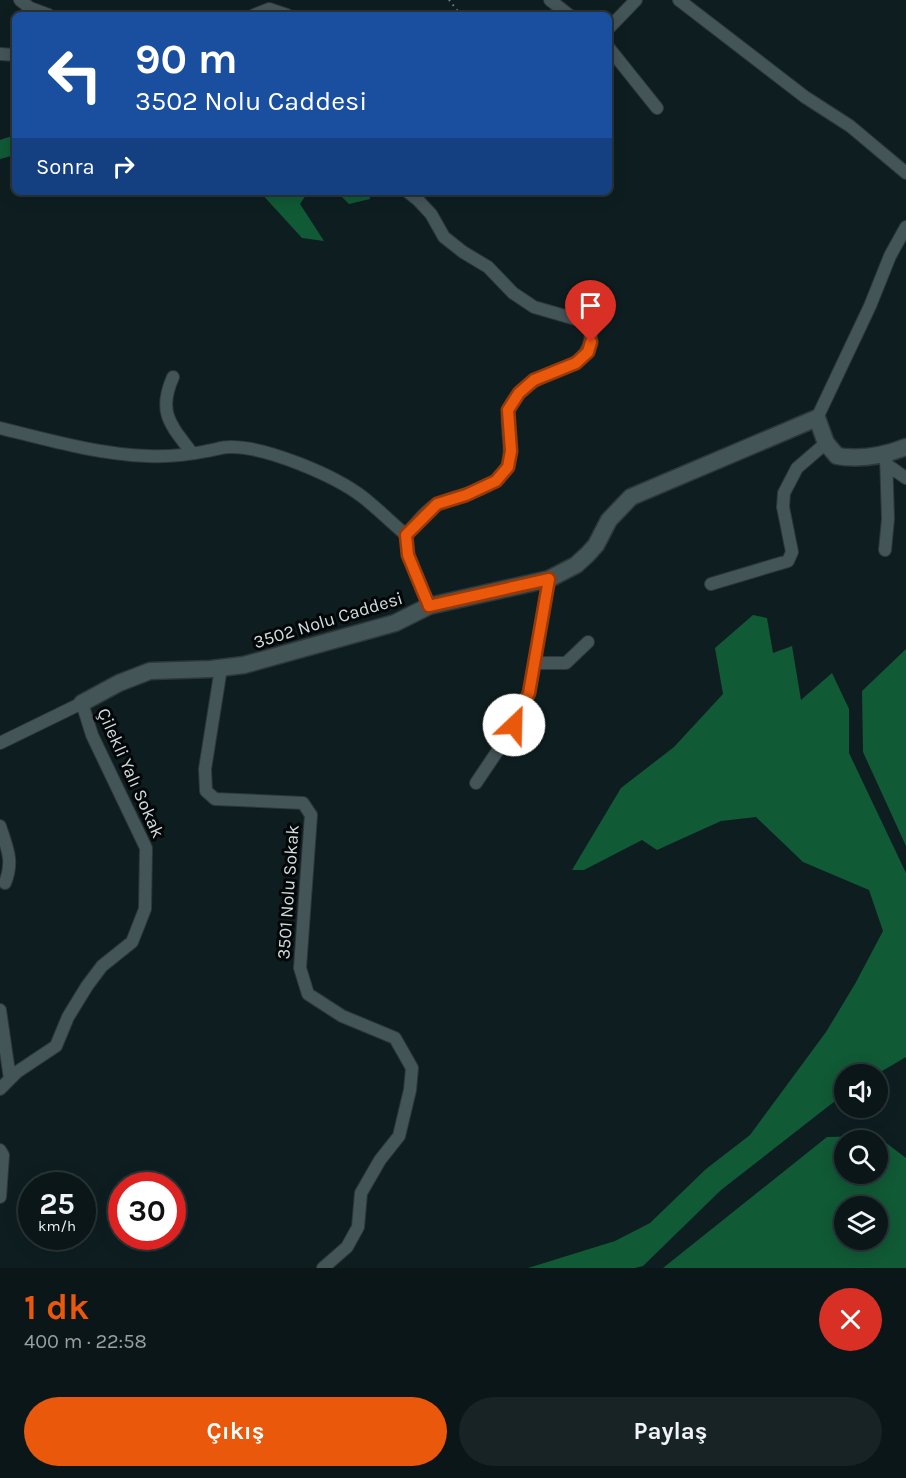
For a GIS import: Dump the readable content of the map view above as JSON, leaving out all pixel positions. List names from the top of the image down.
{
  "streets": {
    "street": ["3502 Nolu Caddesi", "Çilekli Yalı Sokak", "3501 Nolu Sokak"]
  },
  "crossings": [
    ["3502 Nolu Caddesi", "Çilekli Yalı Sokak"],
    ["3502 Nolu Caddesi", "3501 Nolu Sokak"]
  ],
  "page": {
    "turn": ["90 m", "3502 Nolu Caddesi"],
    "then": "Sonra",
    "speed": "25 km/h",
    "limit": "30",
    "heading": ["1 dk", "400 m · 22:58"],
    "buttons": ["Çıkış", "Paylaş"]
  }
}
